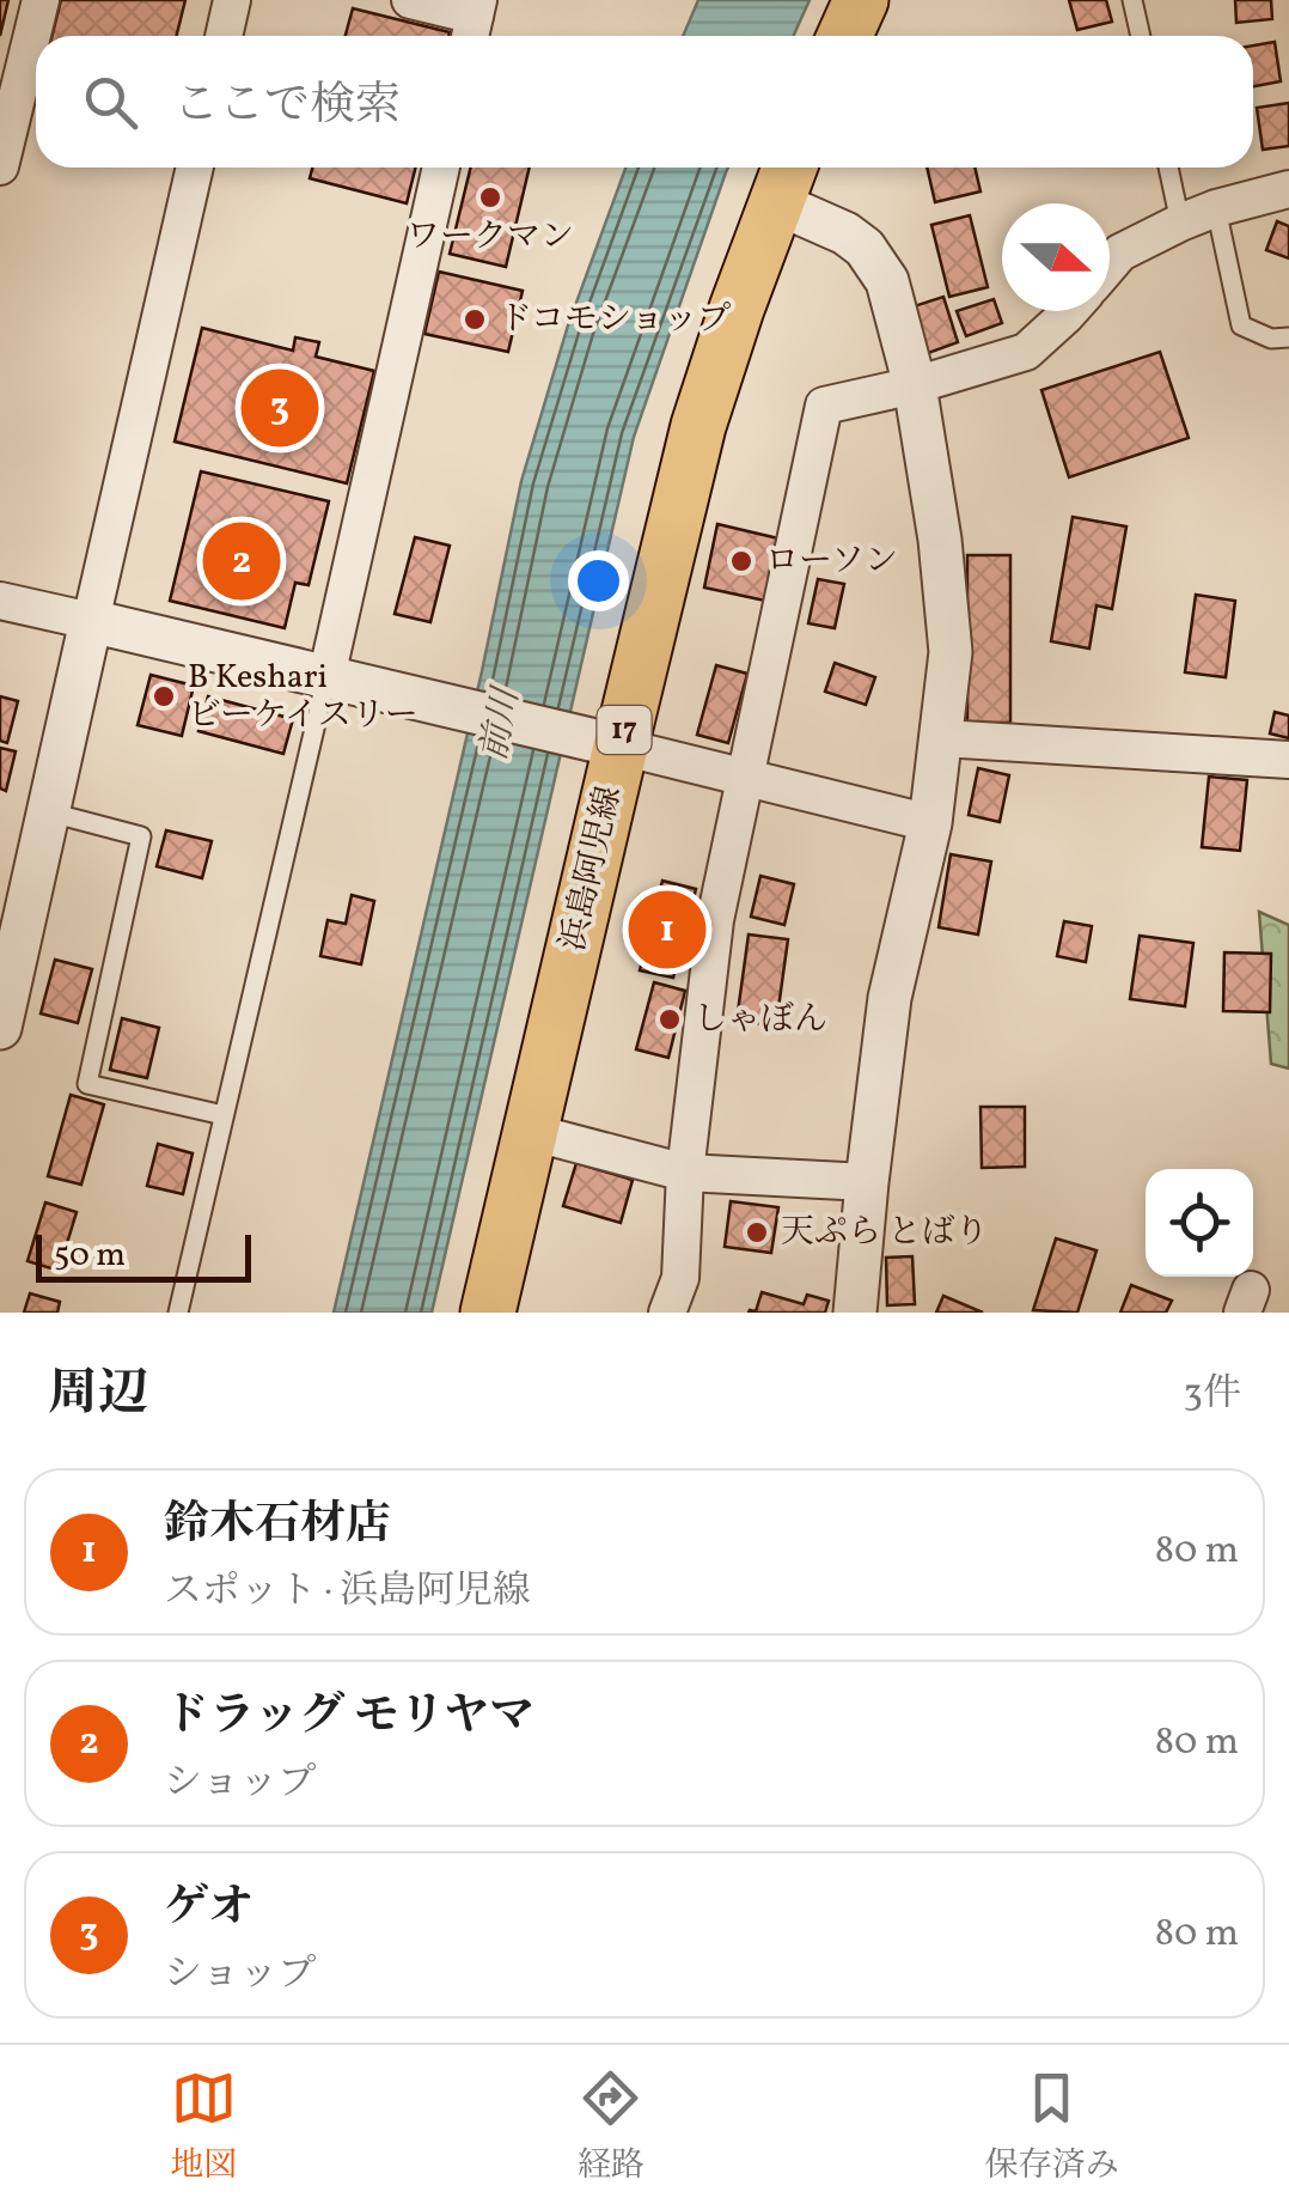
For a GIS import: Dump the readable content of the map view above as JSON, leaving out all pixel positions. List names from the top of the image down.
{
  "streets": {
    "main road": ["17", "浜島阿児線"]
  },
  "water": ["前川"],
  "places": [
    "ワークマン",
    "ドコモショップ",
    "ローソン",
    "B Keshari ビーケイスリー",
    "しゃぼん",
    "天ぷら とばり"
  ],
  "scale_bar": "50 m",
  "north": "right",
  "page": {
    "search": "ここで検索",
    "pins": ["3", "2", "1"],
    "scale": "50 m",
    "heading": ["周辺", "3件"],
    "list": [
      {
        "mark": "1",
        "name": "鈴木石材店",
        "note": "スポット · 浜島阿児線",
        "value": "80 m"
      },
      {
        "mark": "2",
        "name": "ドラッグ モリヤマ",
        "note": "ショップ",
        "value": "80 m"
      },
      {
        "mark": "3",
        "name": "ゲオ",
        "note": "ショップ",
        "value": "80 m"
      }
    ],
    "nav": ["地図", "経路", "保存済み"]
  }
}
